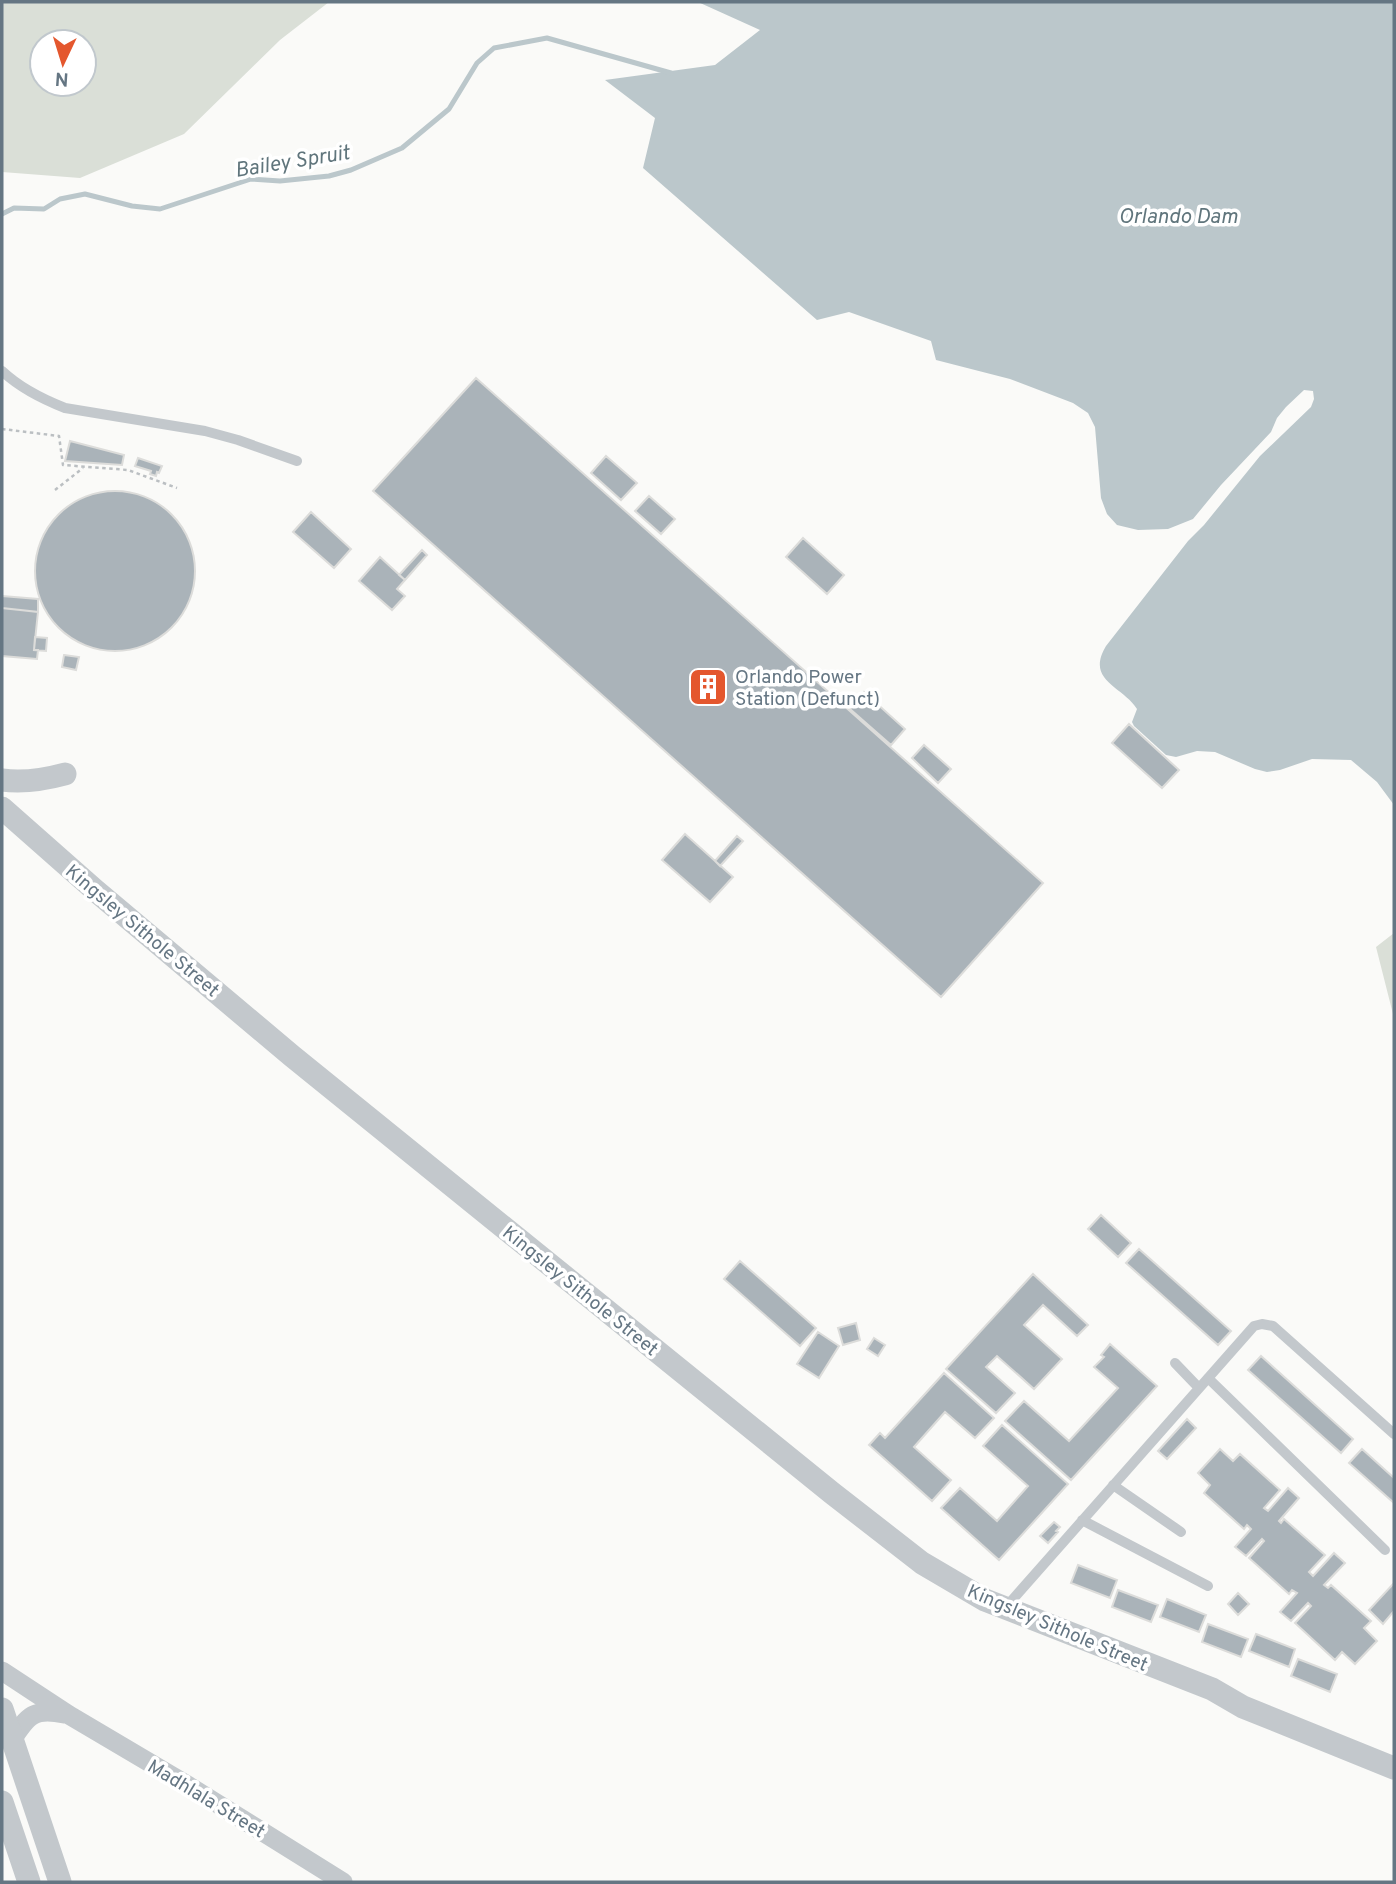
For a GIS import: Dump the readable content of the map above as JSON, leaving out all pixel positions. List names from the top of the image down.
{
  "streets": {
    "street": ["Kingsley Sithole Street", "Madhlala Street"]
  },
  "water": ["Bailey Spruit", "Orlando Dam"],
  "places": {
    "building": ["Orlando Power Station (Defunct)"]
  },
  "north": "bottom"
}
